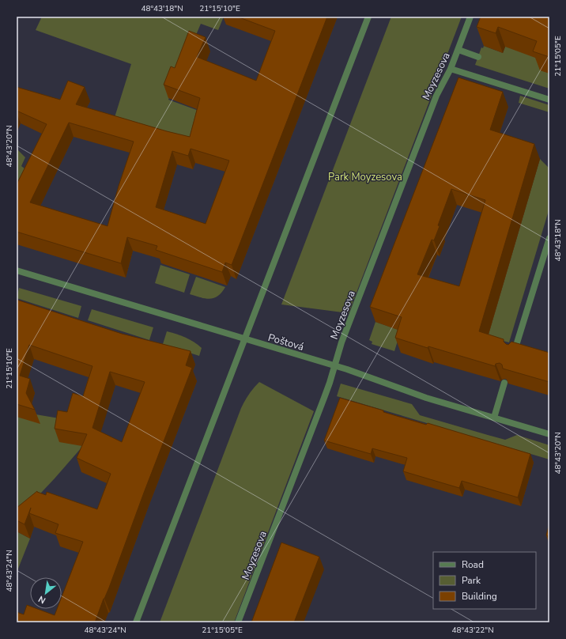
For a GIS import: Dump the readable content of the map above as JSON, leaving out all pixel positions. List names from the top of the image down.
{
  "streets": {
    "street": ["Moyzesova", "Poštová"]
  },
  "crossings": [
    ["Moyzesova", "Poštová"]
  ],
  "parks": ["Park Moyzesova"],
  "legend": ["Road", "Park", "Building"],
  "north": "bottom left",
  "coordinates": [
    "48°43'18\"N",
    "21°15'10\"E",
    "21°15'05\"E",
    "48°43'20\"N",
    "48°43'24\"N",
    "48°43'22\"N"
  ]
}
